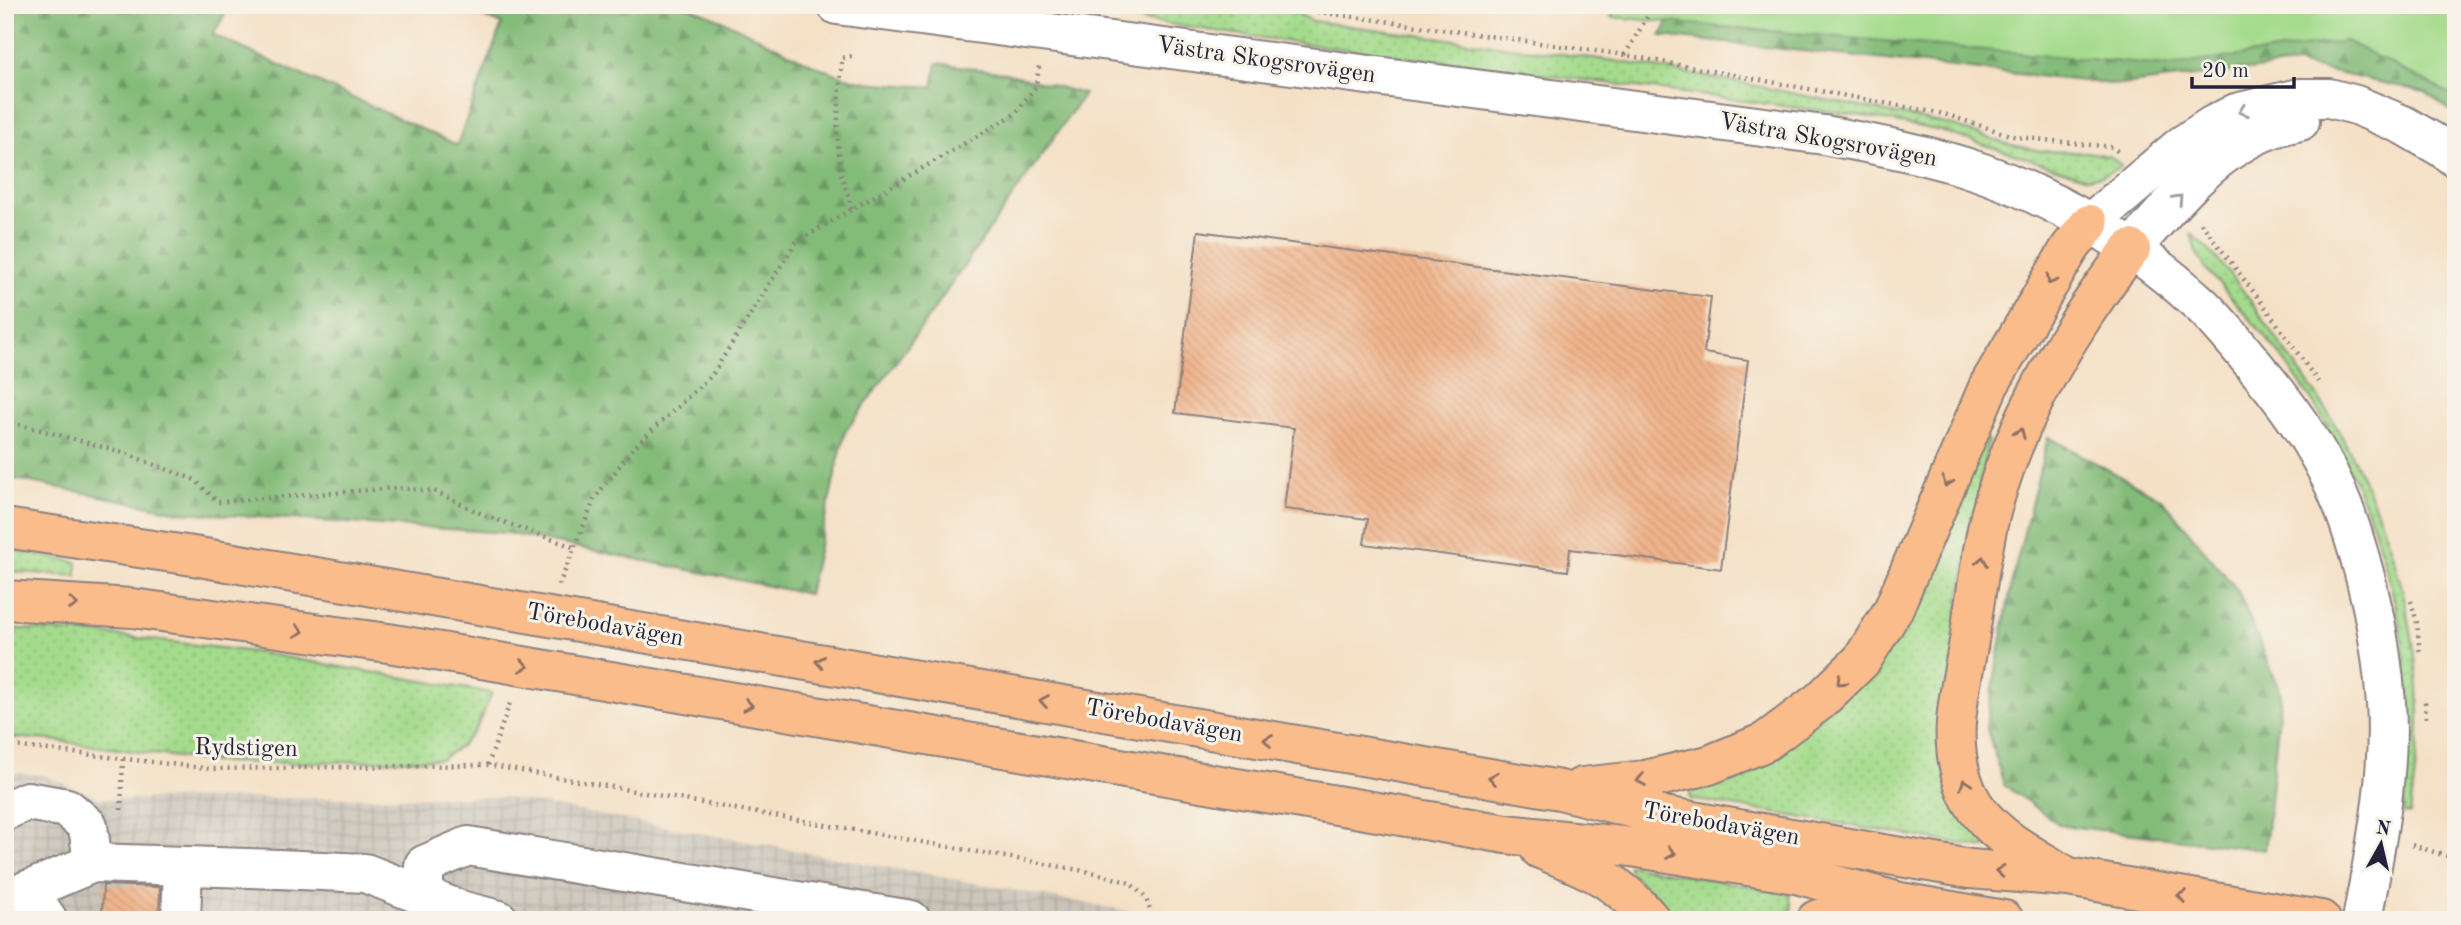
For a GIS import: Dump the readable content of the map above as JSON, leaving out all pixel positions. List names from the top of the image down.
{
  "streets": {
    "highway": ["Törebodavägen"],
    "street": ["Västra Skogsrovägen"],
    "path": ["Rydstigen"]
  },
  "scale_bar": "20 m",
  "north": "top"
}
